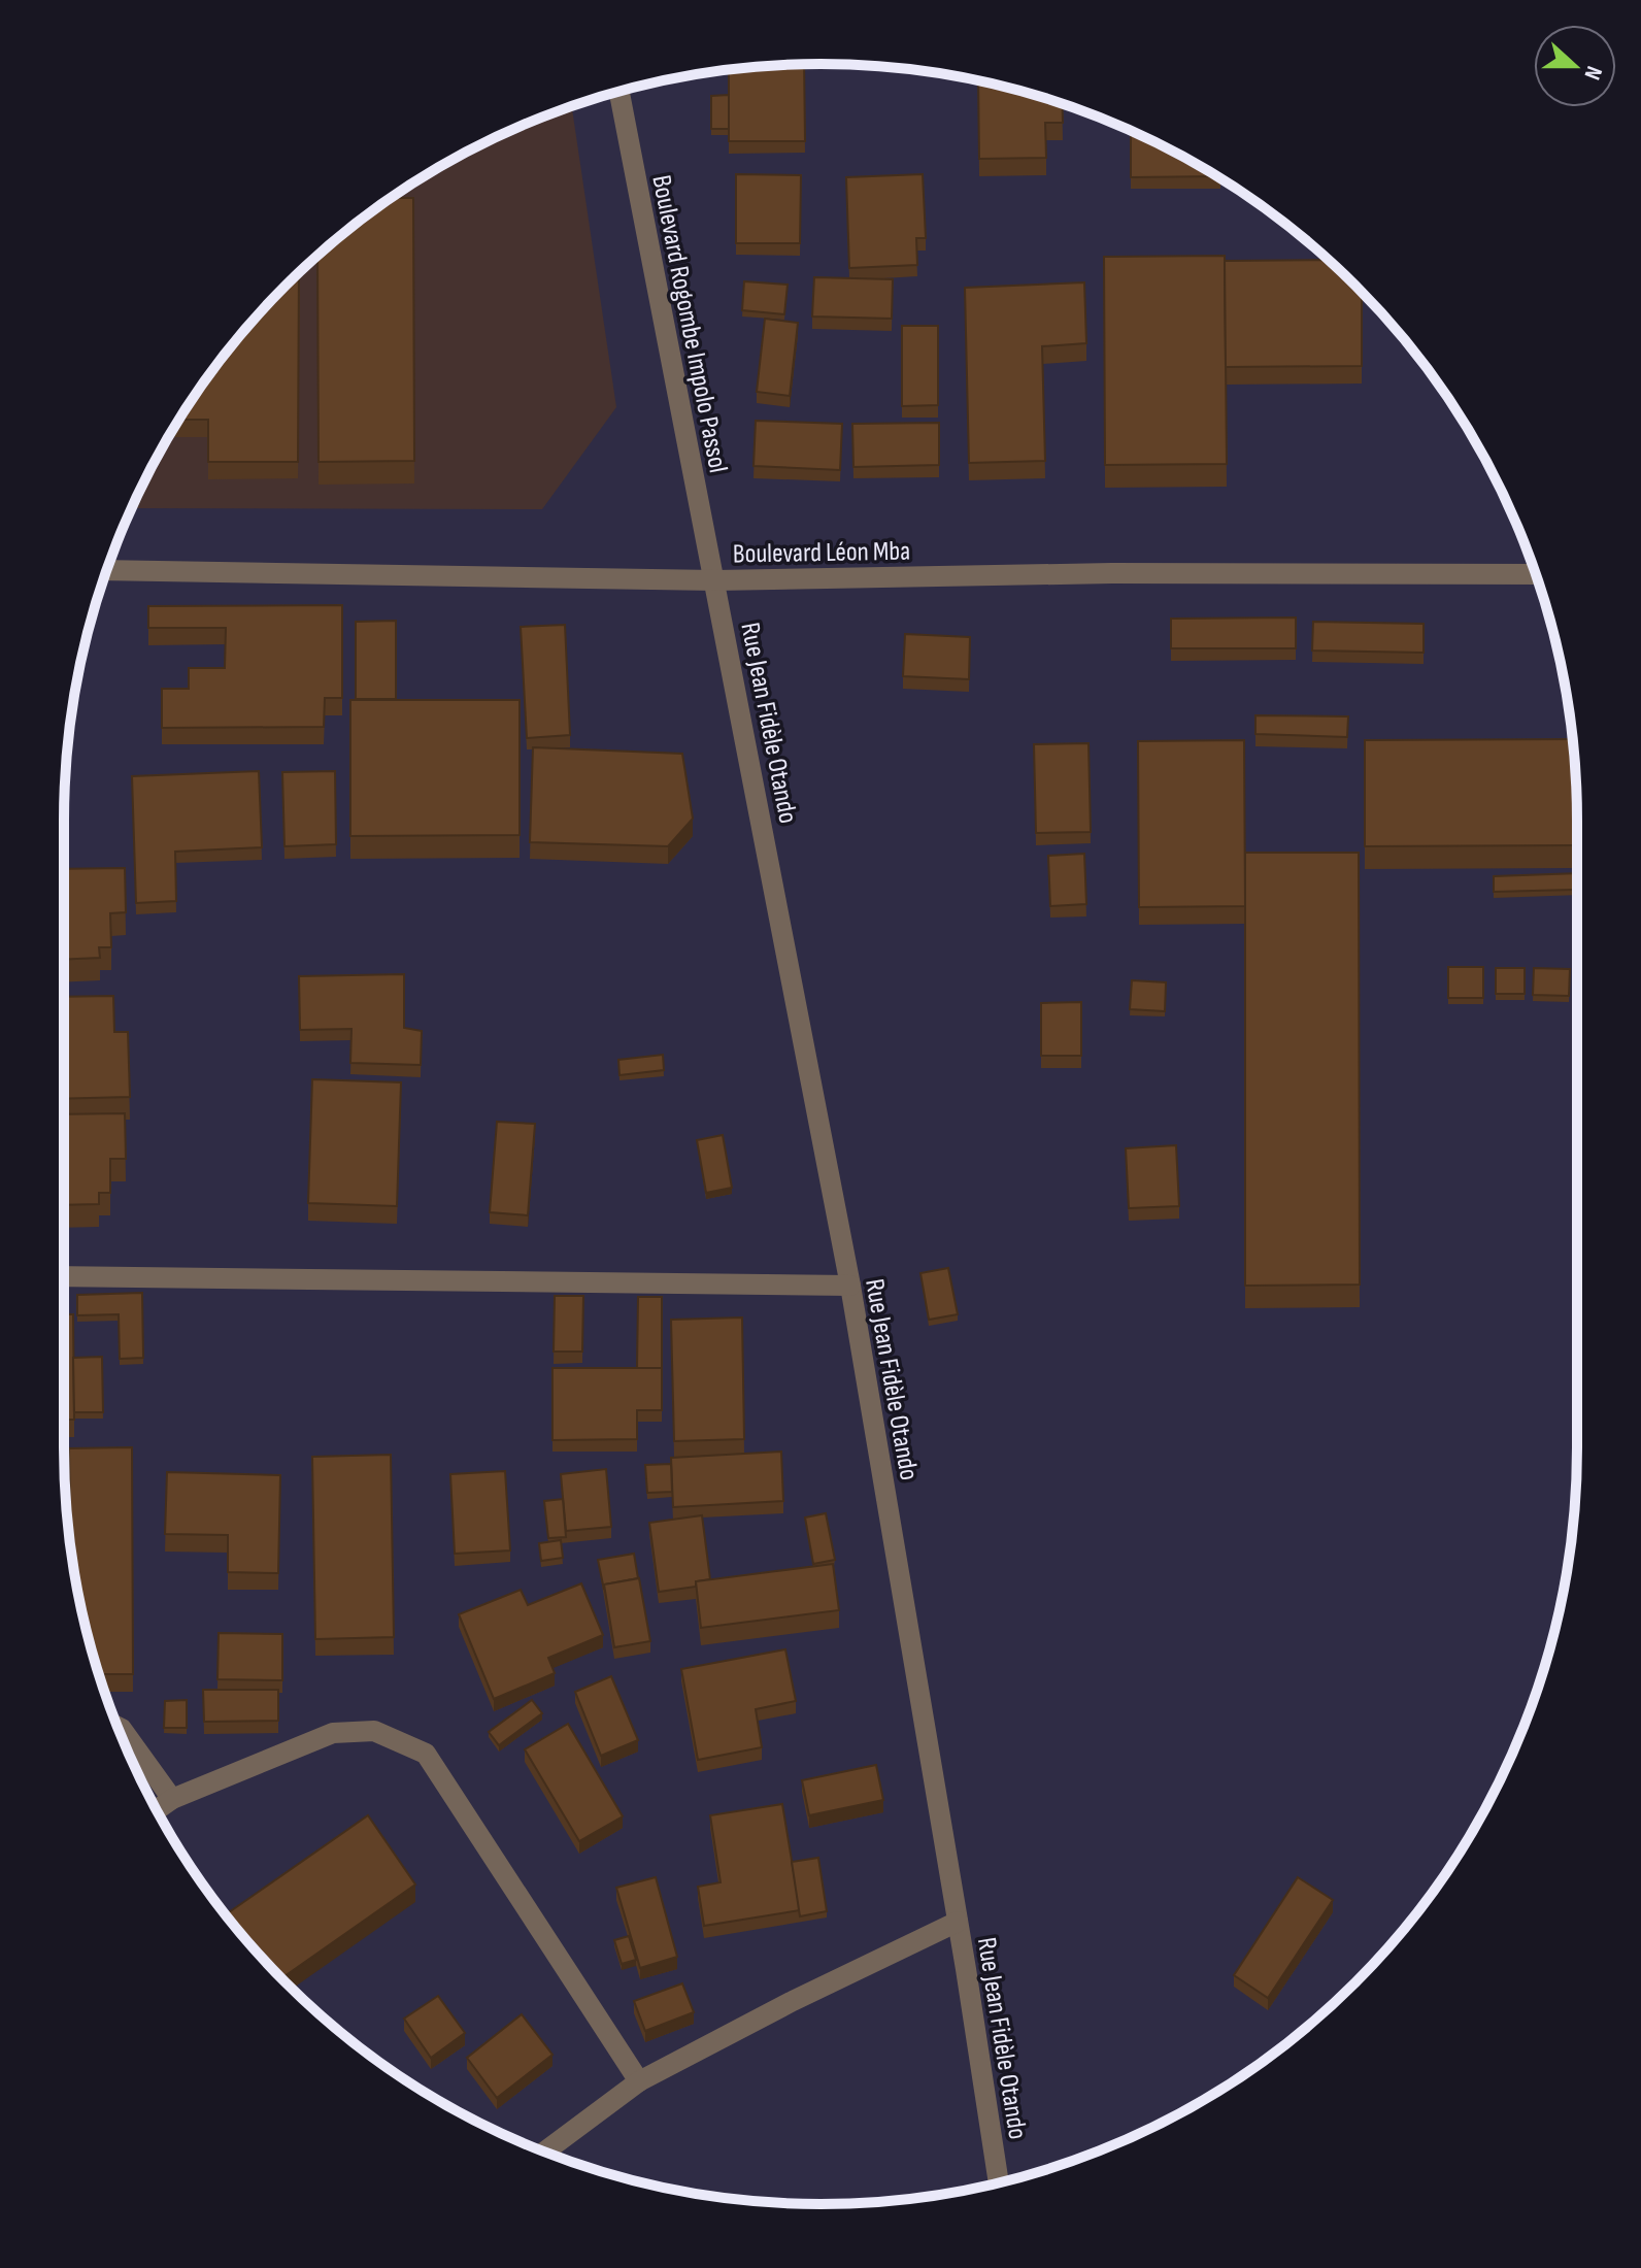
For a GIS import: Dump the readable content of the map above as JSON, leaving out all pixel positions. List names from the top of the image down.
{
  "streets": {
    "street": ["Boulevard Rogombe Impolo Passol", "Boulevard Léon Mba", "Rue Jean Fidèle Otando"]
  },
  "crossings": [
    ["Boulevard Rogombe Impolo Passol", "Boulevard Léon Mba"],
    ["Boulevard Rogombe Impolo Passol", "Rue Jean Fidèle Otando"],
    ["Boulevard Léon Mba", "Rue Jean Fidèle Otando"]
  ],
  "north": "right"
}
